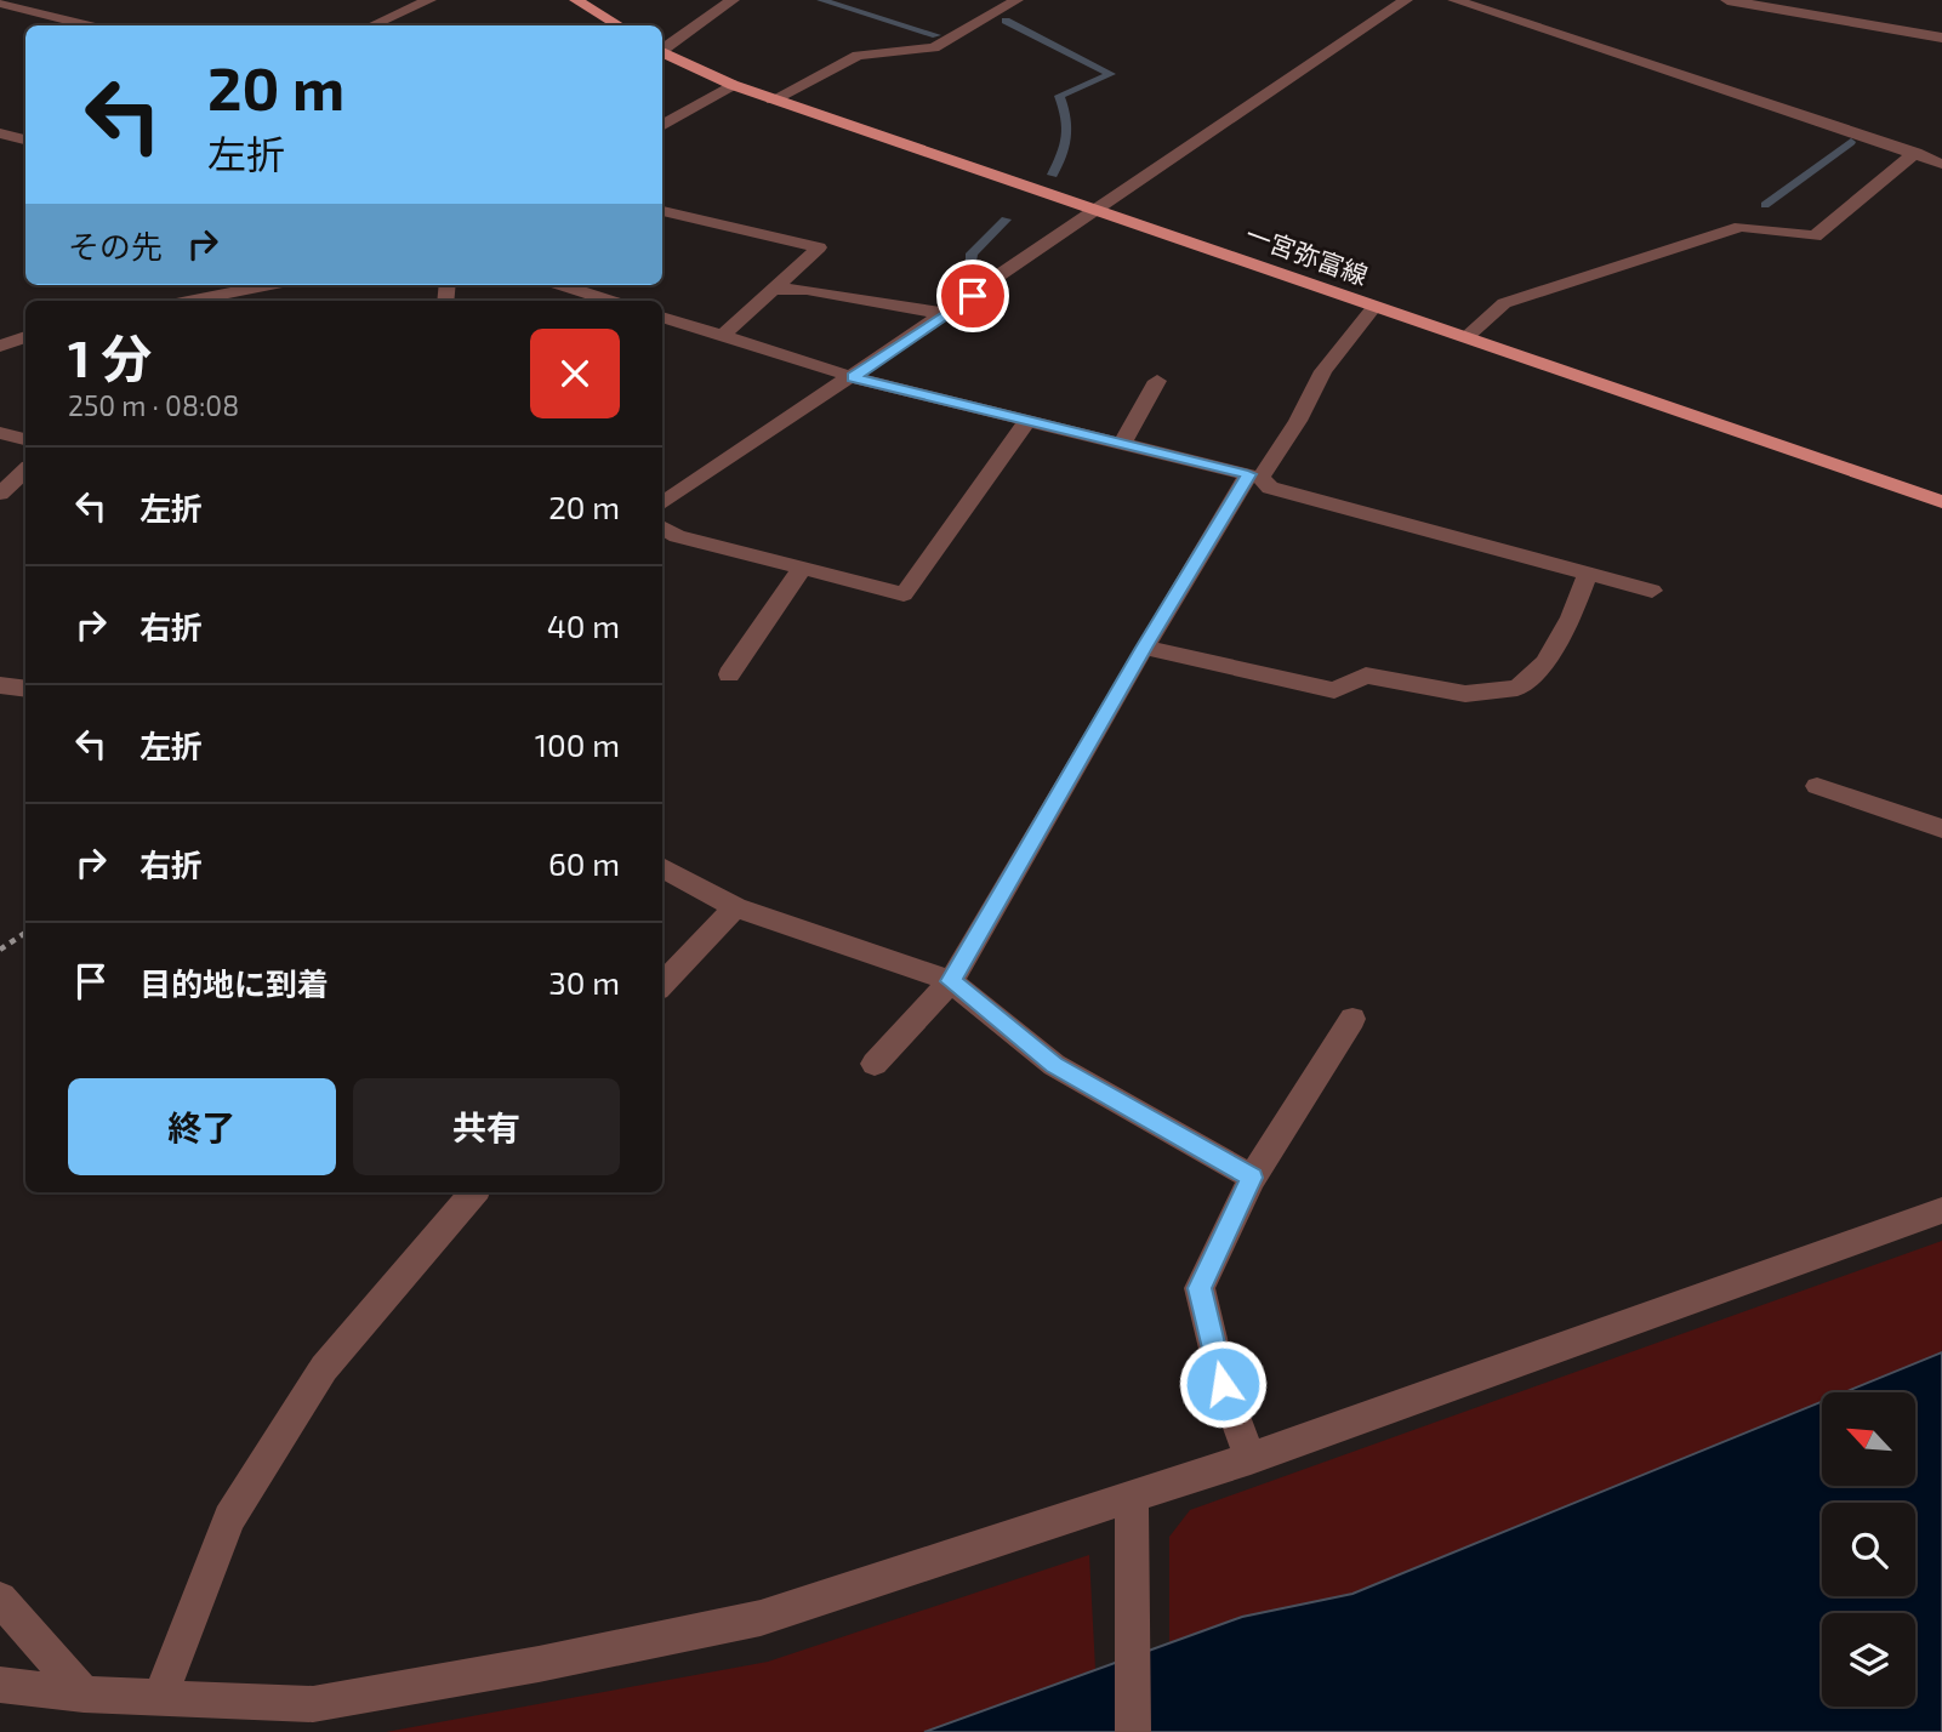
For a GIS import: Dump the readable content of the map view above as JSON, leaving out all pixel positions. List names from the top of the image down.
{
  "streets": {
    "main road": ["一宮弥富線"]
  },
  "north": "top left",
  "page": {
    "turn": ["20 m", "左折"],
    "then": "その先",
    "heading": ["1 分", "250 m · 08:08"],
    "list": [
      {
        "name": "左折",
        "value": "20 m"
      },
      {
        "name": "右折",
        "value": "40 m"
      },
      {
        "name": "左折",
        "value": "100 m"
      },
      {
        "name": "右折",
        "value": "60 m"
      },
      {
        "name": "目的地に到着",
        "value": "30 m"
      }
    ],
    "buttons": ["終了", "共有"]
  }
}
